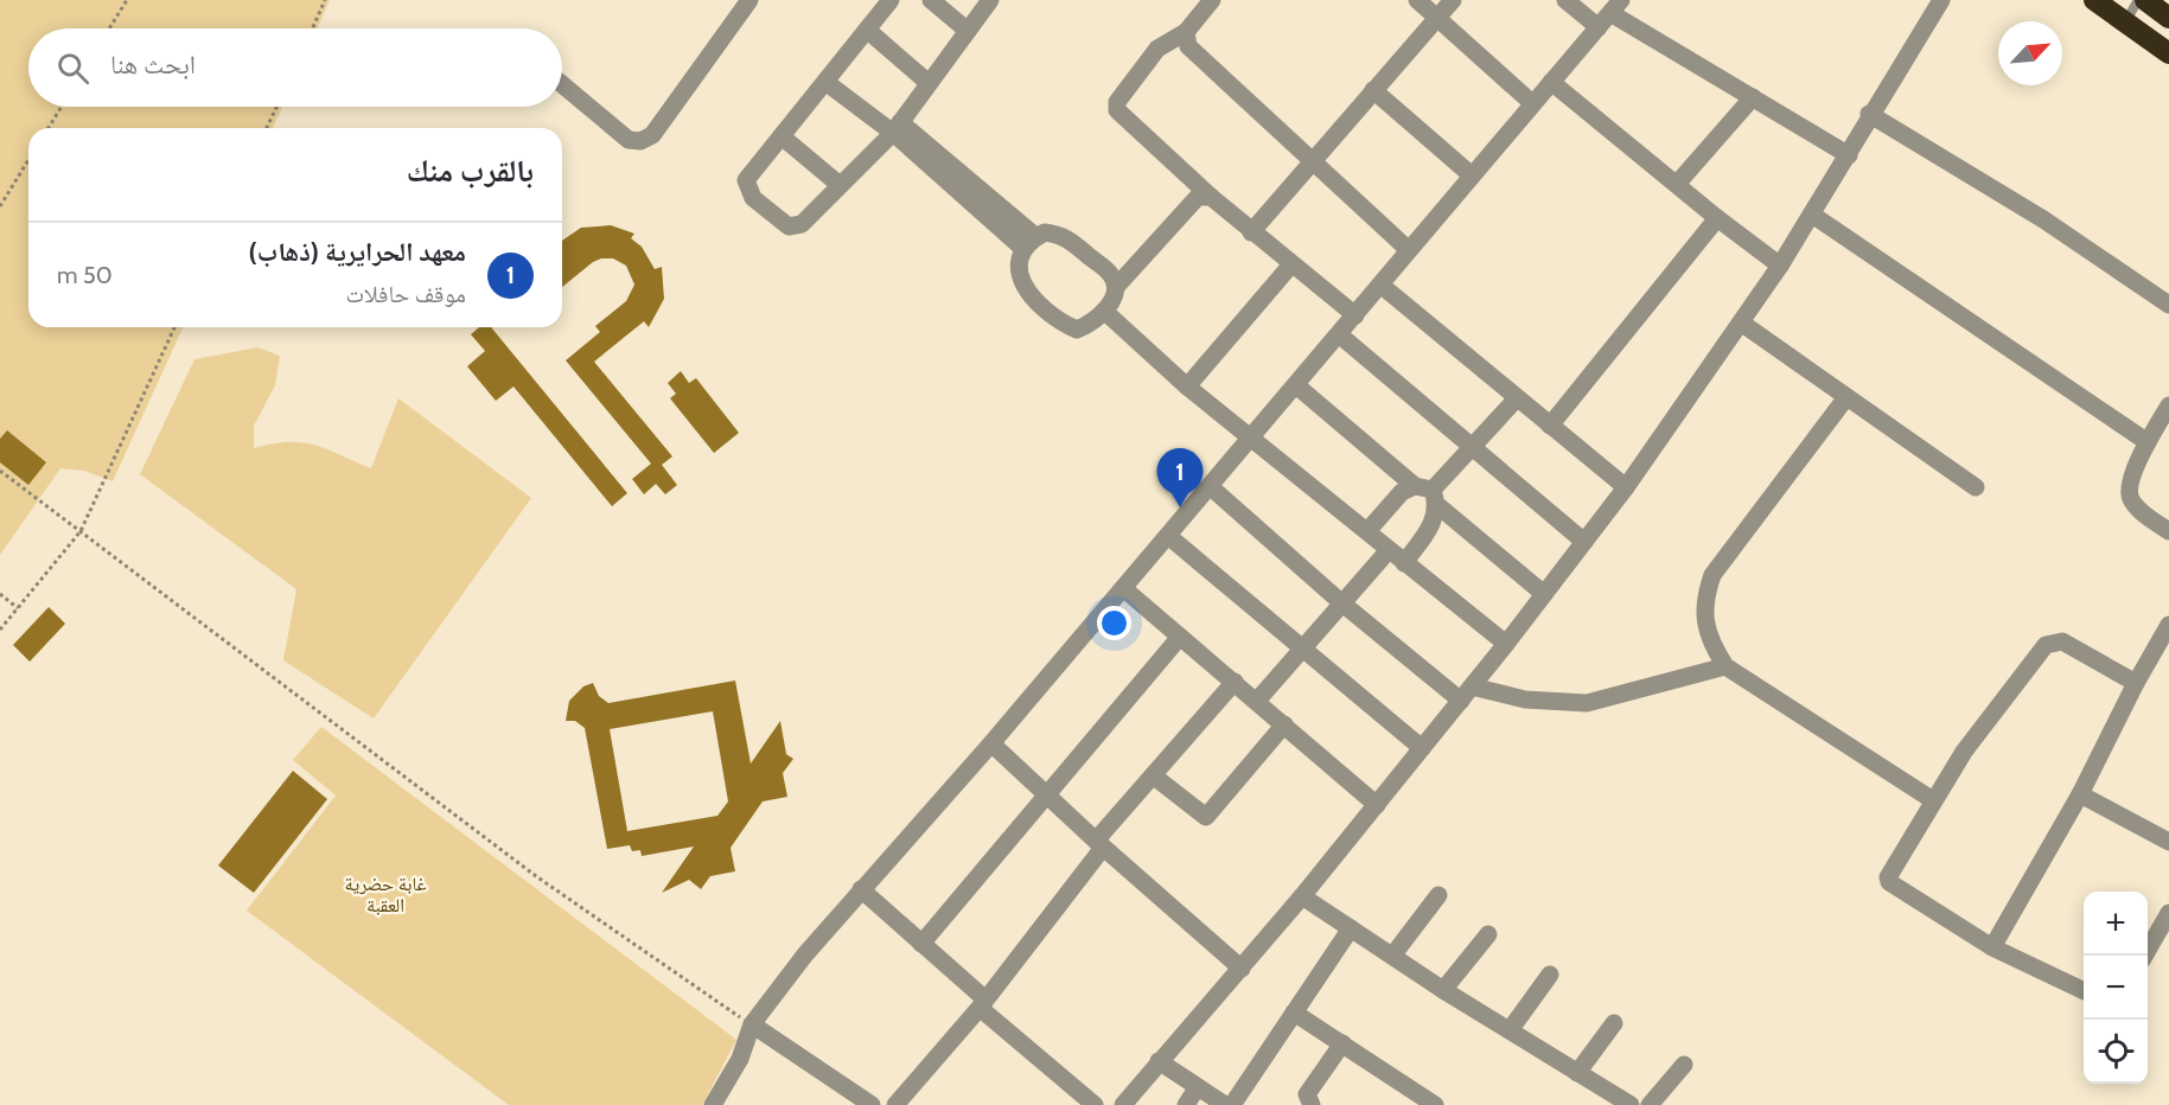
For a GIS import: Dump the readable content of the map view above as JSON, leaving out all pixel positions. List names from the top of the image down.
{
  "parks": ["غابة حضرية العقبة"],
  "north": "top right",
  "page": {
    "search": "ابحث هنا",
    "heading": "بالقرب منك",
    "list": [
      {
        "mark": "1",
        "name": "معهد الحرايرية (ذهاب)",
        "note": "موقف حافلات",
        "value": "50 m"
      }
    ],
    "pins": "1",
    "map_buttons": ["+", "−"]
  }
}
